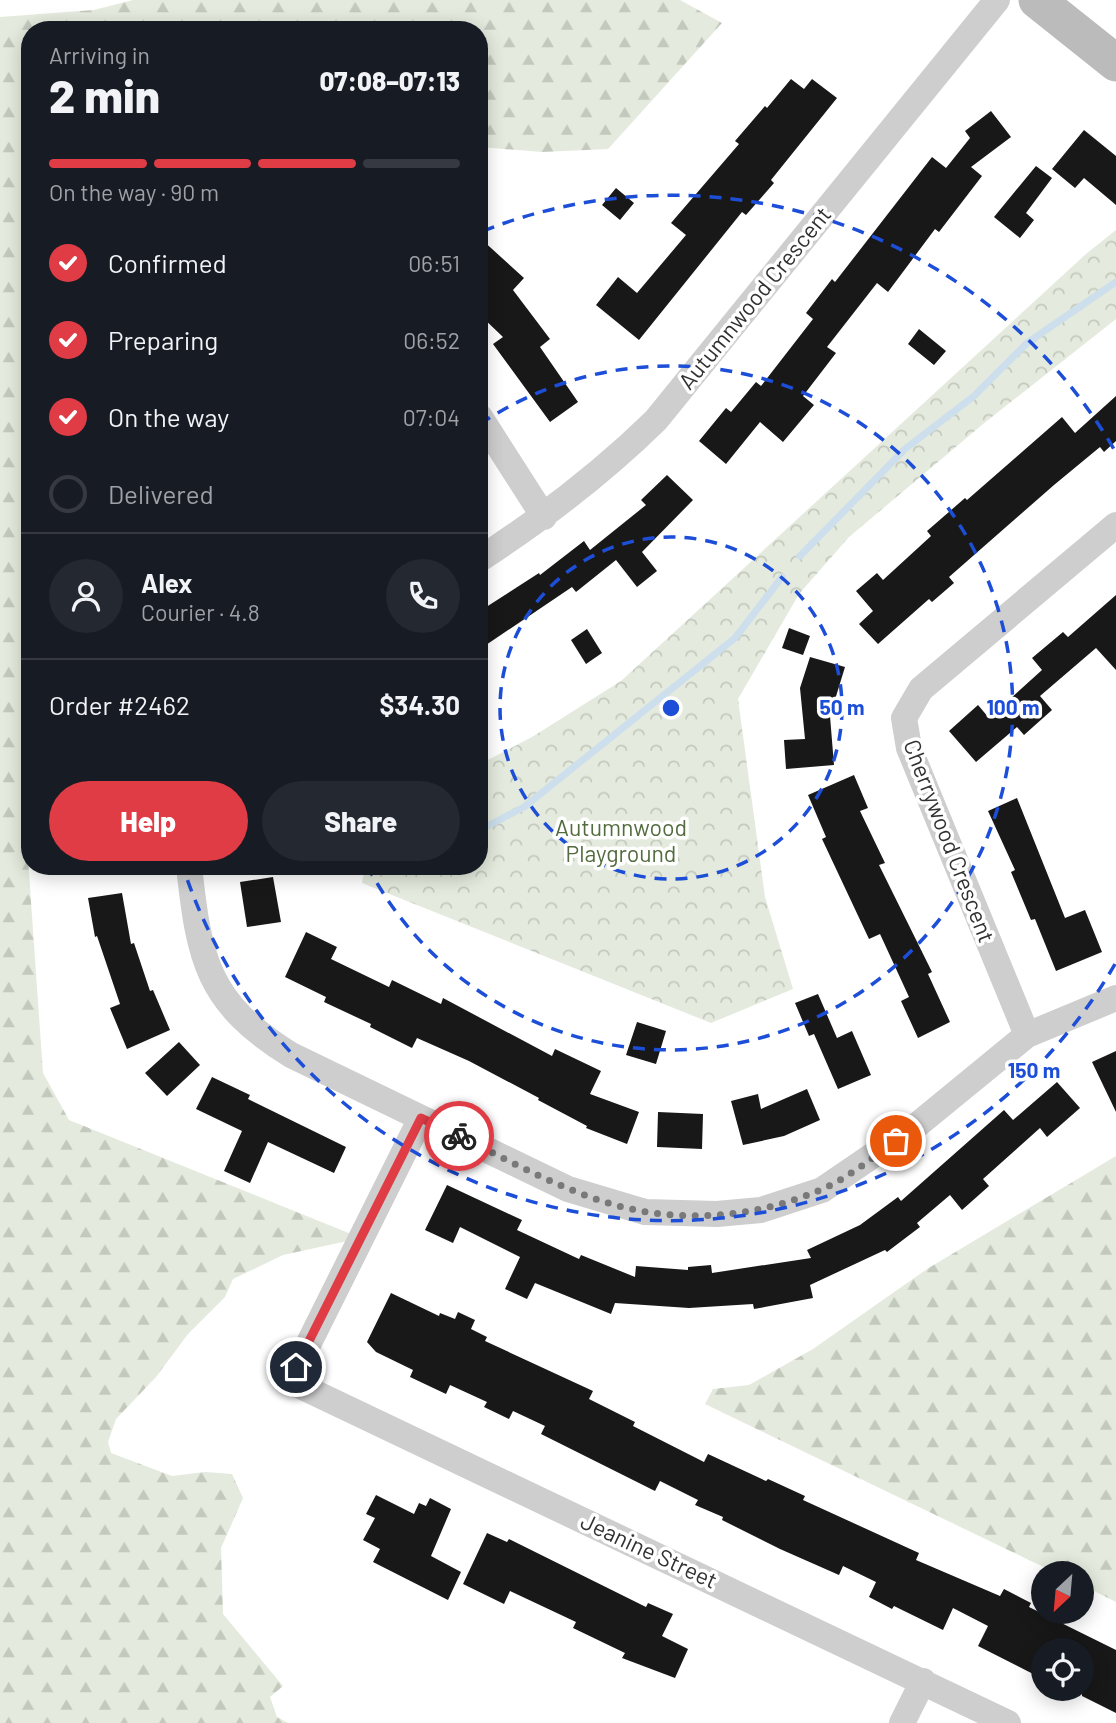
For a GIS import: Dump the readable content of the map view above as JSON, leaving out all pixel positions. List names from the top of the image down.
{
  "streets": {
    "street": ["Autumnwood Crescent", "Cherrywood Crescent", "Jeanine Street"]
  },
  "parks": ["Autumnwood Playground"],
  "north": "bottom left",
  "page": {
    "heading": ["2 min", "Arriving in", "07:08–07:13"],
    "panel": [
      "Alex",
      "Courier · 4.8",
      "Order #2462",
      "$34.30"
    ],
    "bar": "On the way · 90 m",
    "list": [
      ["Confirmed", "06:51"],
      ["Preparing", "06:52"],
      ["On the way", "07:04"],
      "Delivered"
    ],
    "buttons": ["Help", "Share"]
  },
  "rings": ["50 m", "100 m", "150 m"]
}
